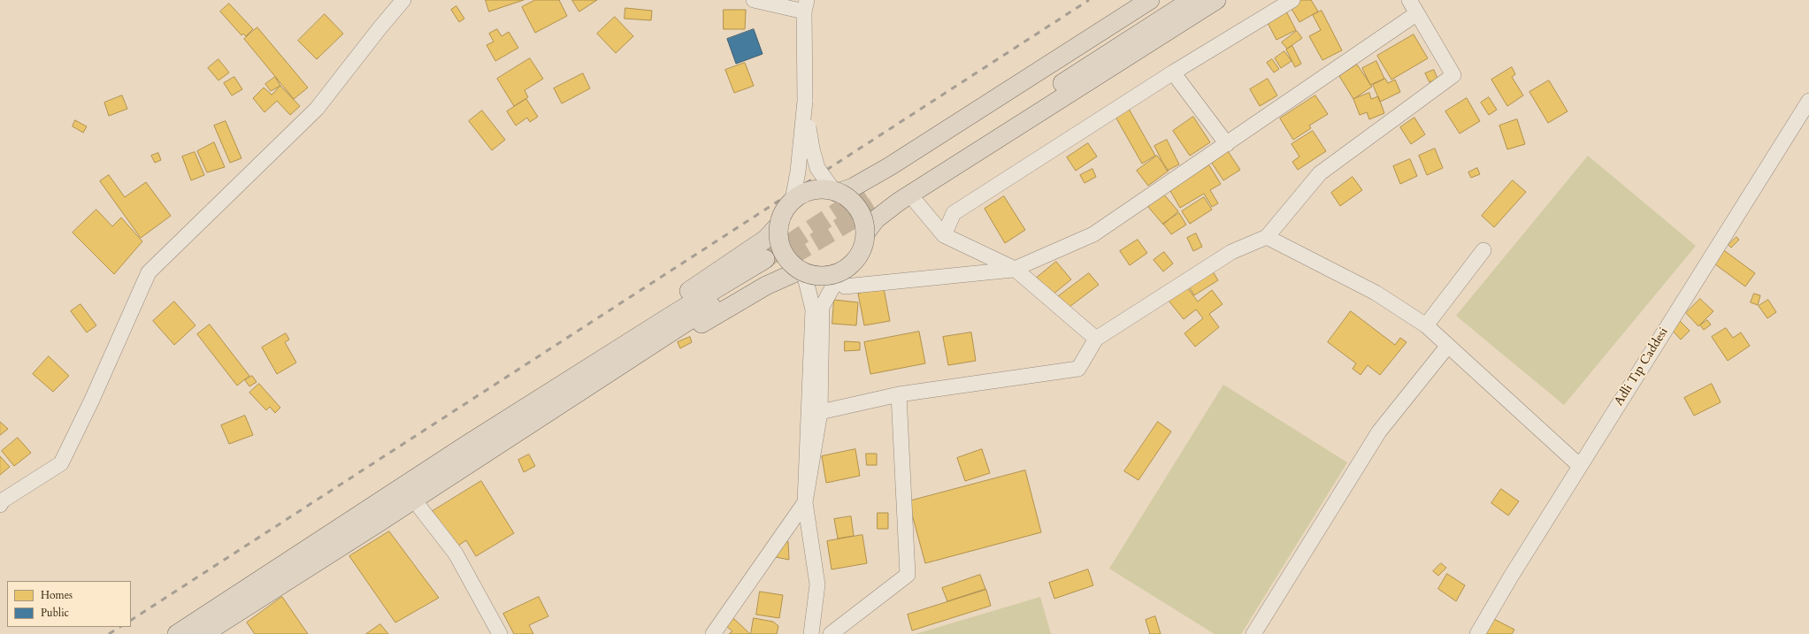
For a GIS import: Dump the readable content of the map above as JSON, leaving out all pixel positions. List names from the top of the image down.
{
  "streets": {
    "street": ["Adli Tıp Caddesi"]
  },
  "legend": ["Homes", "Public"]
}
